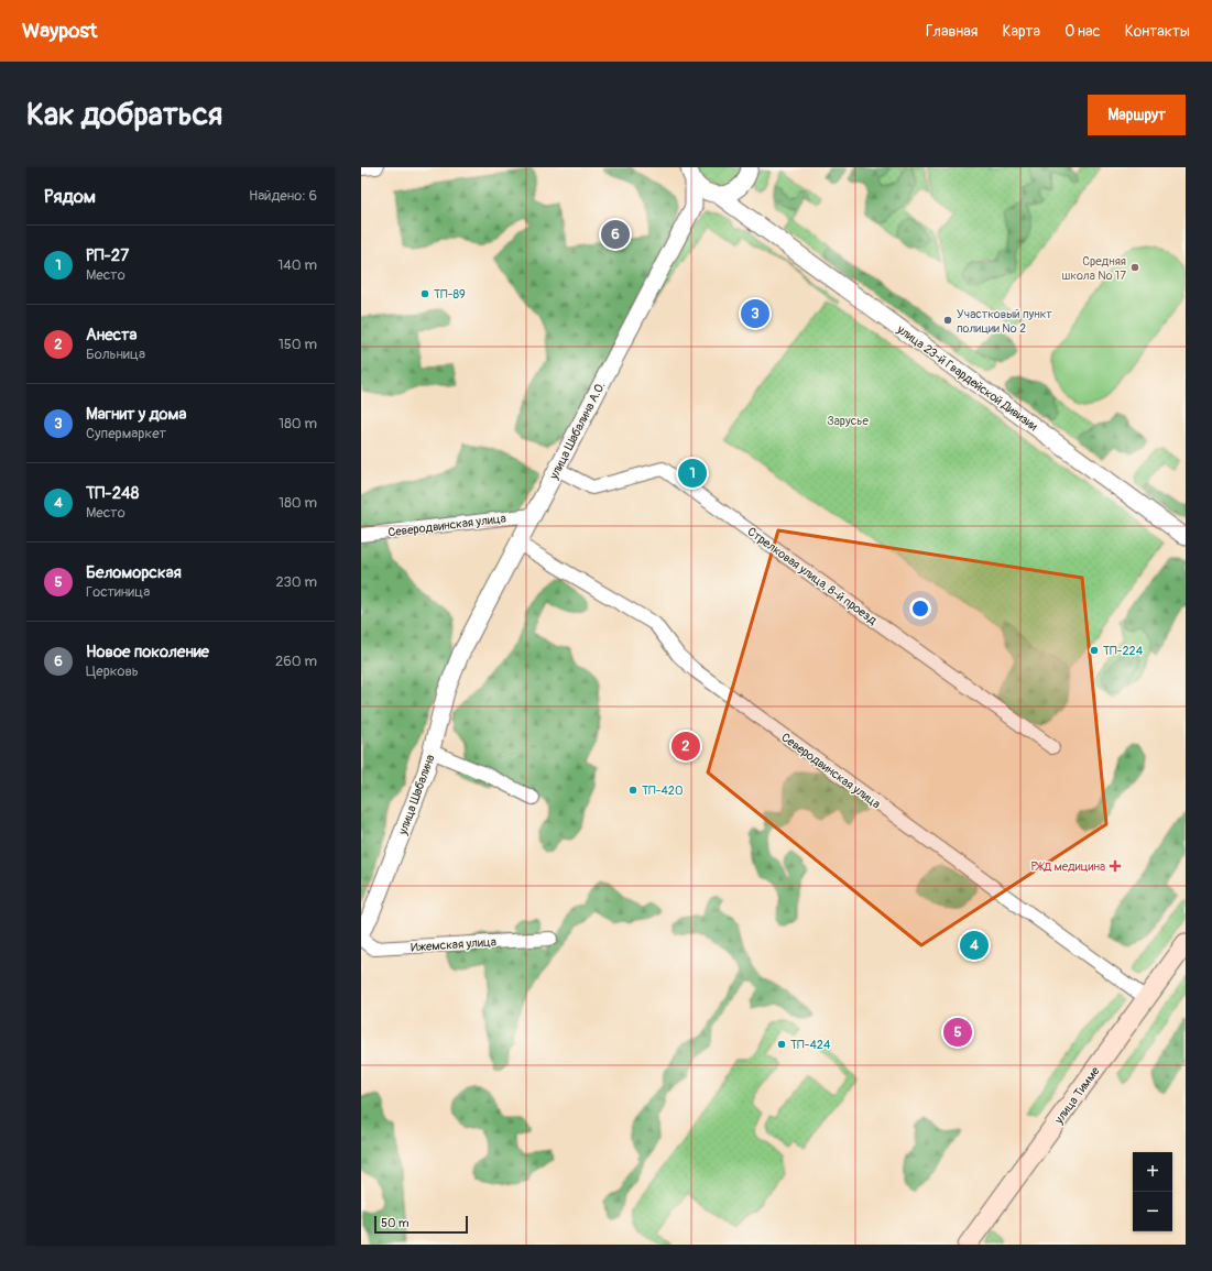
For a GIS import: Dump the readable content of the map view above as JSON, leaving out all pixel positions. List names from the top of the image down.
{
  "streets": {
    "main road": ["улица Тимме"],
    "street": [
      "улица 23-й Гвардейской Дивизии",
      "улица Шабалина А.О.",
      "Северодвинская улица",
      "Стрелковая улица, 8-й проезд",
      "улица Шабалина",
      "Ижемская улица"
    ]
  },
  "crossings": [
    ["улица Шабалина А.О.", "Северодвинская улица"],
    ["улица Шабалина А.О.", "Стрелковая улица, 8-й проезд"],
    ["улица Шабалина А.О.", "улица Шабалина"],
    ["Северодвинская улица", "улица Тимме"]
  ],
  "parks": ["Зарусье"],
  "places": {
    "other": [
      "Средняя школа № 17",
      "ТП-89",
      "Участковый пункт полиции № 2",
      "ТП-224",
      "ТП-420",
      "ТП-424"
    ],
    "health": ["РЖД медицина"]
  },
  "scale_bar": "50 m",
  "page": {
    "header": "Waypost",
    "nav": [
      "Главная",
      "Карта",
      "О нас",
      "Контакты"
    ],
    "buttons": "Маршрут",
    "title": "Как добраться",
    "heading": ["Рядом", "Найдено: 6"],
    "pins": [
      "6",
      "3",
      "1",
      "2",
      "4",
      "5"
    ],
    "list": [
      {
        "mark": "1",
        "name": "РП-27",
        "note": "Место",
        "value": "140 m"
      },
      {
        "mark": "2",
        "name": "Анеста",
        "note": "Больница",
        "value": "150 m"
      },
      {
        "mark": "3",
        "name": "Магнит у дома",
        "note": "Супермаркет",
        "value": "180 m"
      },
      {
        "mark": "4",
        "name": "ТП-248",
        "note": "Место",
        "value": "180 m"
      },
      {
        "mark": "5",
        "name": "Беломорская",
        "note": "Гостиница",
        "value": "230 m"
      },
      {
        "mark": "6",
        "name": "Новое поколение",
        "note": "Церковь",
        "value": "260 m"
      }
    ],
    "map_buttons": ["+", "−"],
    "scale": "50 m"
  }
}
